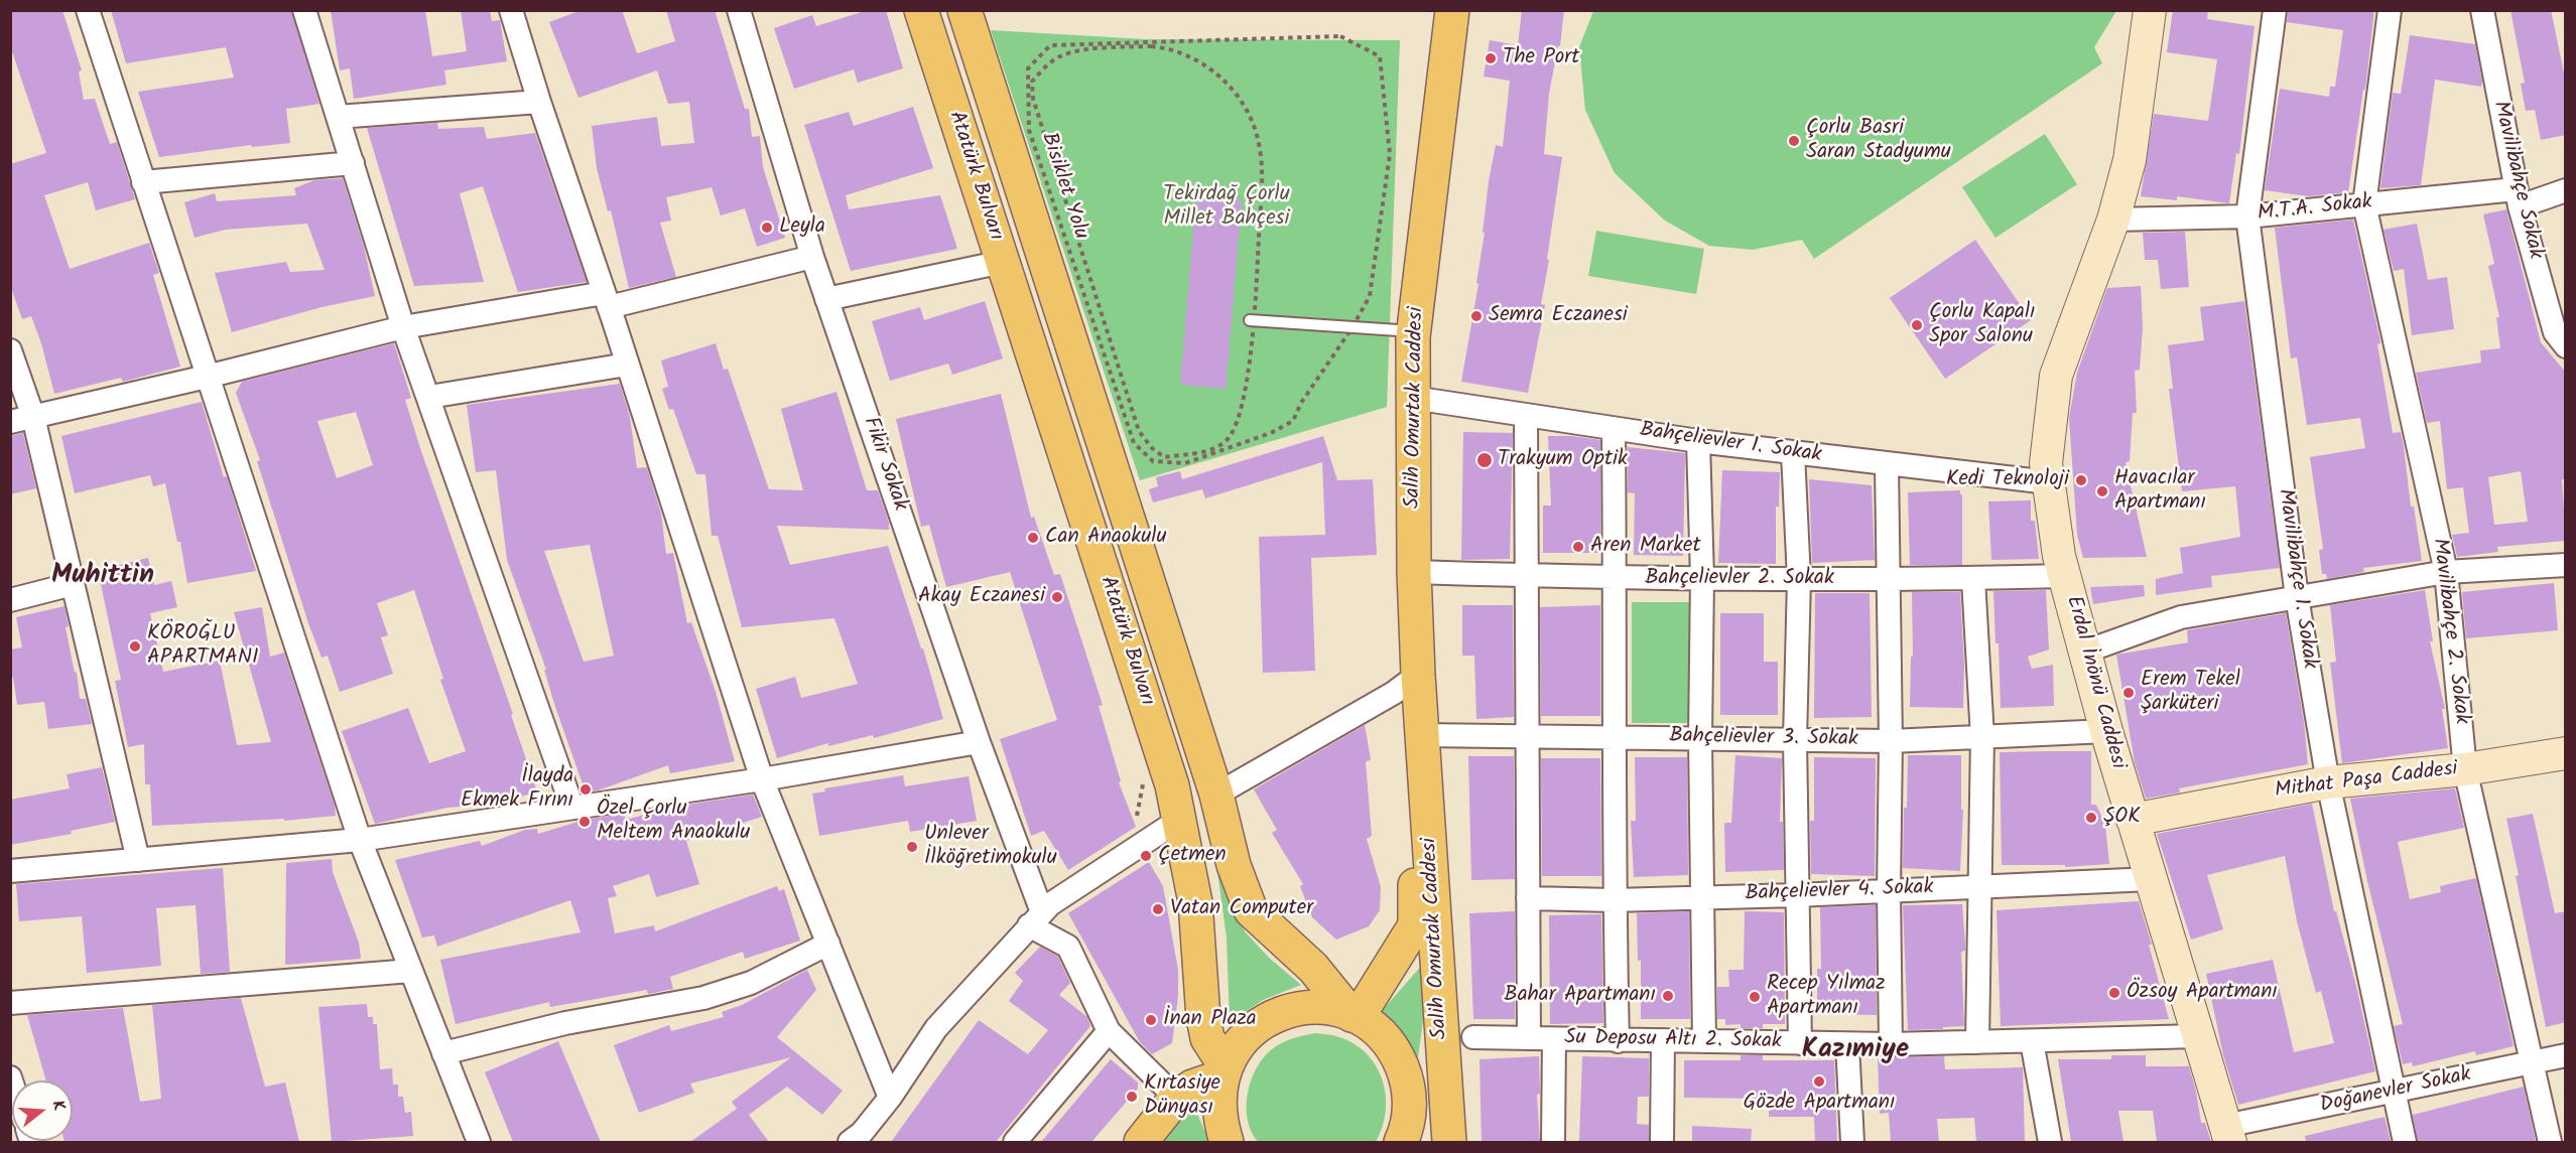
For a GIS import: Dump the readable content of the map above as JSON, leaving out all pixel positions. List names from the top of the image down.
{
  "streets": {
    "main road": [
      "Atatürk Bulvarı",
      "Salih Omurtak Caddesi",
      "Erdal İnönü Caddesi",
      "Mithat Paşa Caddesi"
    ],
    "street": [
      "Mavilibahçe Sokak",
      "M.T.A. Sokak",
      "Bahçelievler 1. Sokak",
      "Fikir Sokak",
      "Bahçelievler 2. Sokak",
      "Mavilibahçe 1. Sokak",
      "Mavilibahçe 2. Sokak",
      "Bahçelievler 3. Sokak",
      "Bahçelievler 4. Sokak",
      "Su Deposu Altı 2. Sokak",
      "Doğanevler Sokak"
    ],
    "path": ["Bisiklet Yolu"]
  },
  "crossings": [
    ["Atatürk Bulvarı", "Salih Omurtak Caddesi"],
    ["Mavilibahçe Sokak", "M.T.A. Sokak"],
    ["M.T.A. Sokak", "Mavilibahçe 1. Sokak"],
    ["M.T.A. Sokak", "Mavilibahçe 2. Sokak"],
    ["M.T.A. Sokak", "Erdal İnönü Caddesi"],
    ["Salih Omurtak Caddesi", "Bahçelievler 1. Sokak"],
    ["Salih Omurtak Caddesi", "Bahçelievler 2. Sokak"],
    ["Salih Omurtak Caddesi", "Bahçelievler 3. Sokak"],
    ["Bahçelievler 1. Sokak", "Erdal İnönü Caddesi"],
    ["Bahçelievler 2. Sokak", "Erdal İnönü Caddesi"],
    ["Mavilibahçe 1. Sokak", "Mithat Paşa Caddesi"],
    ["Mavilibahçe 1. Sokak", "Doğanevler Sokak"],
    ["Mavilibahçe 2. Sokak", "Mithat Paşa Caddesi"],
    ["Mavilibahçe 2. Sokak", "Doğanevler Sokak"],
    ["Erdal İnönü Caddesi", "Bahçelievler 3. Sokak"],
    ["Erdal İnönü Caddesi", "Mithat Paşa Caddesi"],
    ["Erdal İnönü Caddesi", "Bahçelievler 4. Sokak"],
    ["Erdal İnönü Caddesi", "Su Deposu Altı 2. Sokak"],
    ["Erdal İnönü Caddesi", "Doğanevler Sokak"]
  ],
  "districts": ["Muhittin", "Kazımiye"],
  "parks": ["Tekirdağ Çorlu Millet Bahçesi"],
  "places": [
    "The Port",
    "Çorlu Basri Saran Stadyumu",
    "Leyla",
    "Semra Eczanesi",
    "Çorlu Kapalı Spor Salonu",
    "Trakyum Optik",
    "Kedi Teknoloji",
    "Havacılar Apartmanı",
    "Can Anaokulu",
    "Aren Market",
    "Akay Eczanesi",
    "KÖROĞLU APARTMANI",
    "Erem Tekel Şarküteri",
    "İlayda Ekmek Fırını",
    "ŞOK",
    "Özel Çorlu Meltem Anaokulu",
    "Unlever İlköğretimokulu",
    "Çetmen",
    "Vatan Computer",
    "Özsoy Apartmanı",
    "Bahar Apartmanı",
    "Recep Yılmaz Apartmanı",
    "İnan Plaza",
    "Gözde Apartmanı",
    "Kırtasiye Dünyası"
  ],
  "north": "right"
}
